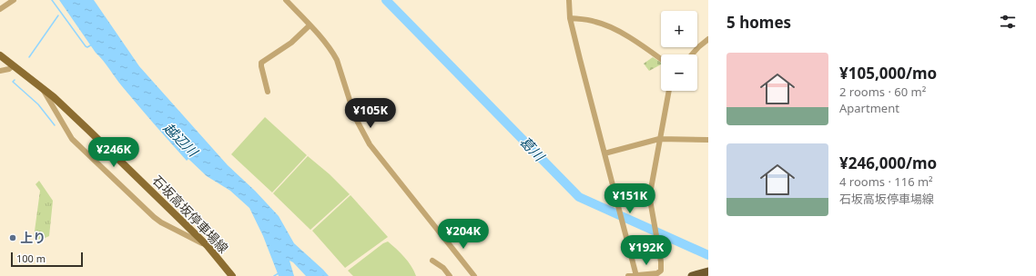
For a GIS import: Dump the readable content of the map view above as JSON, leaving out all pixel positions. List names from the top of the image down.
{
  "streets": {
    "main road": ["石坂高坂停車場線"]
  },
  "water": ["越辺川", "葛川"],
  "places": ["上り"],
  "scale_bar": "100 m",
  "page": {
    "heading": "5 homes",
    "map_buttons": ["+", "−"],
    "list": [
      {
        "name": "¥105,000/mo",
        "note": "2 rooms · 60 m² · Apartment"
      },
      {
        "name": "¥246,000/mo",
        "note": "4 rooms · 116 m² · 石坂高坂停車場線"
      }
    ],
    "price": [
      "¥105K",
      "¥246K",
      "¥151K",
      "¥204K",
      "¥192K"
    ],
    "scale": "100 m"
  }
}
